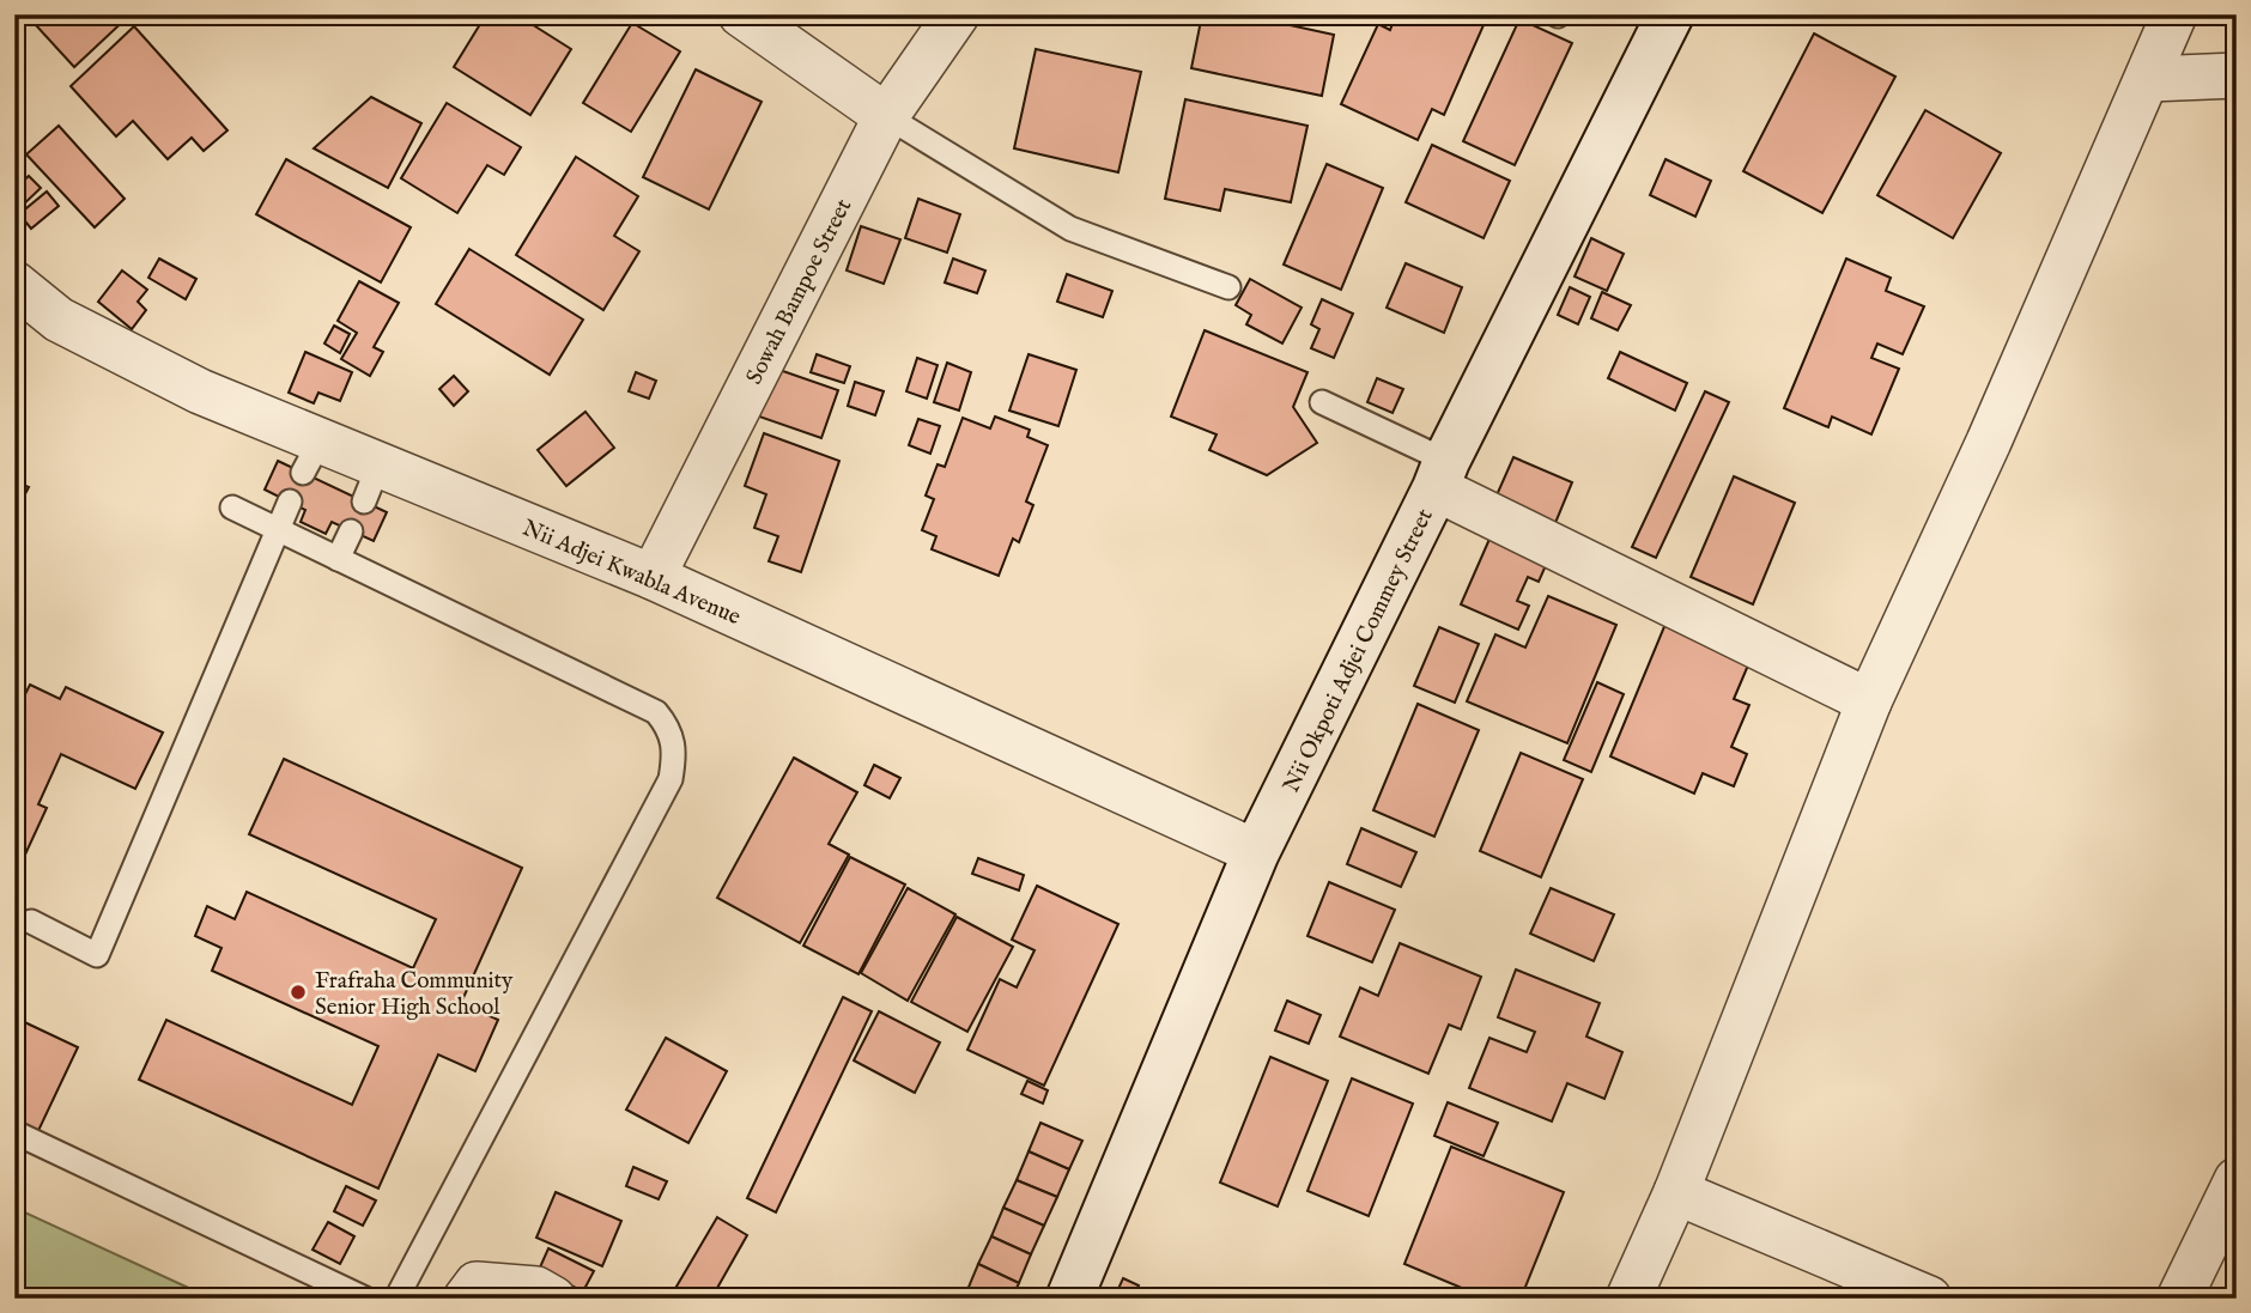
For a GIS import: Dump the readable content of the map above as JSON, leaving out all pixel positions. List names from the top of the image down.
{
  "streets": {
    "street": ["Sowah Bampoe Street", "Nii Adjei Kwabla Avenue", "Nii Okpoti Adjei Commey Street"]
  },
  "crossings": [
    ["Sowah Bampoe Street", "Nii Adjei Kwabla Avenue"],
    ["Nii Adjei Kwabla Avenue", "Nii Okpoti Adjei Commey Street"]
  ],
  "places": ["Frafraha Community Senior High School"]
}
